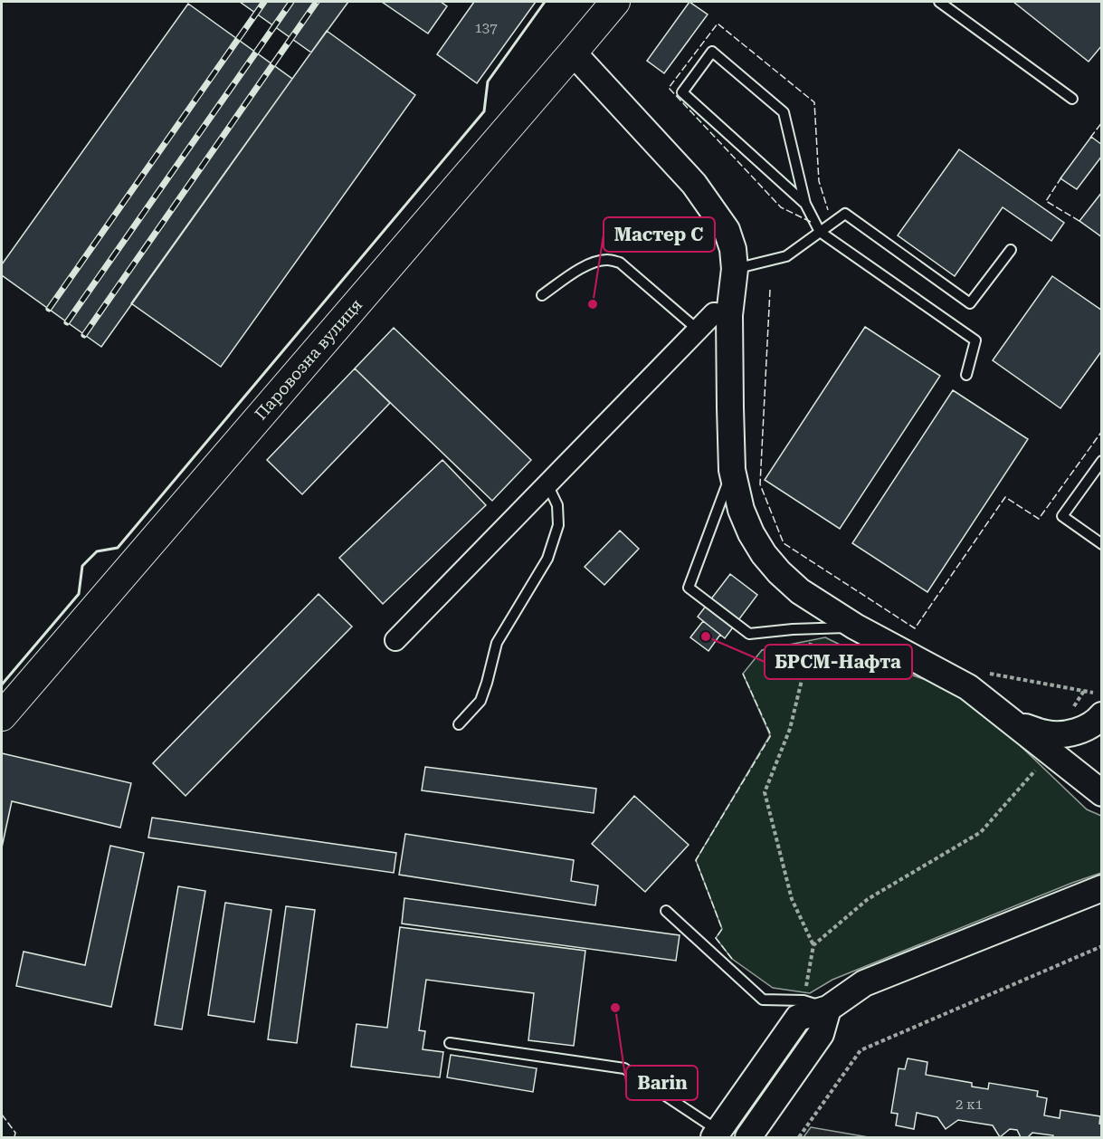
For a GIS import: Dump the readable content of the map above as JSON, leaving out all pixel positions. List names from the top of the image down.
{
  "streets": {
    "main road": ["Паровозна вулиця"]
  },
  "places": ["Мастер С", "БРСМ-Нафта", "Barin"],
  "house_numbers": ["137", "2 к1"]
}
